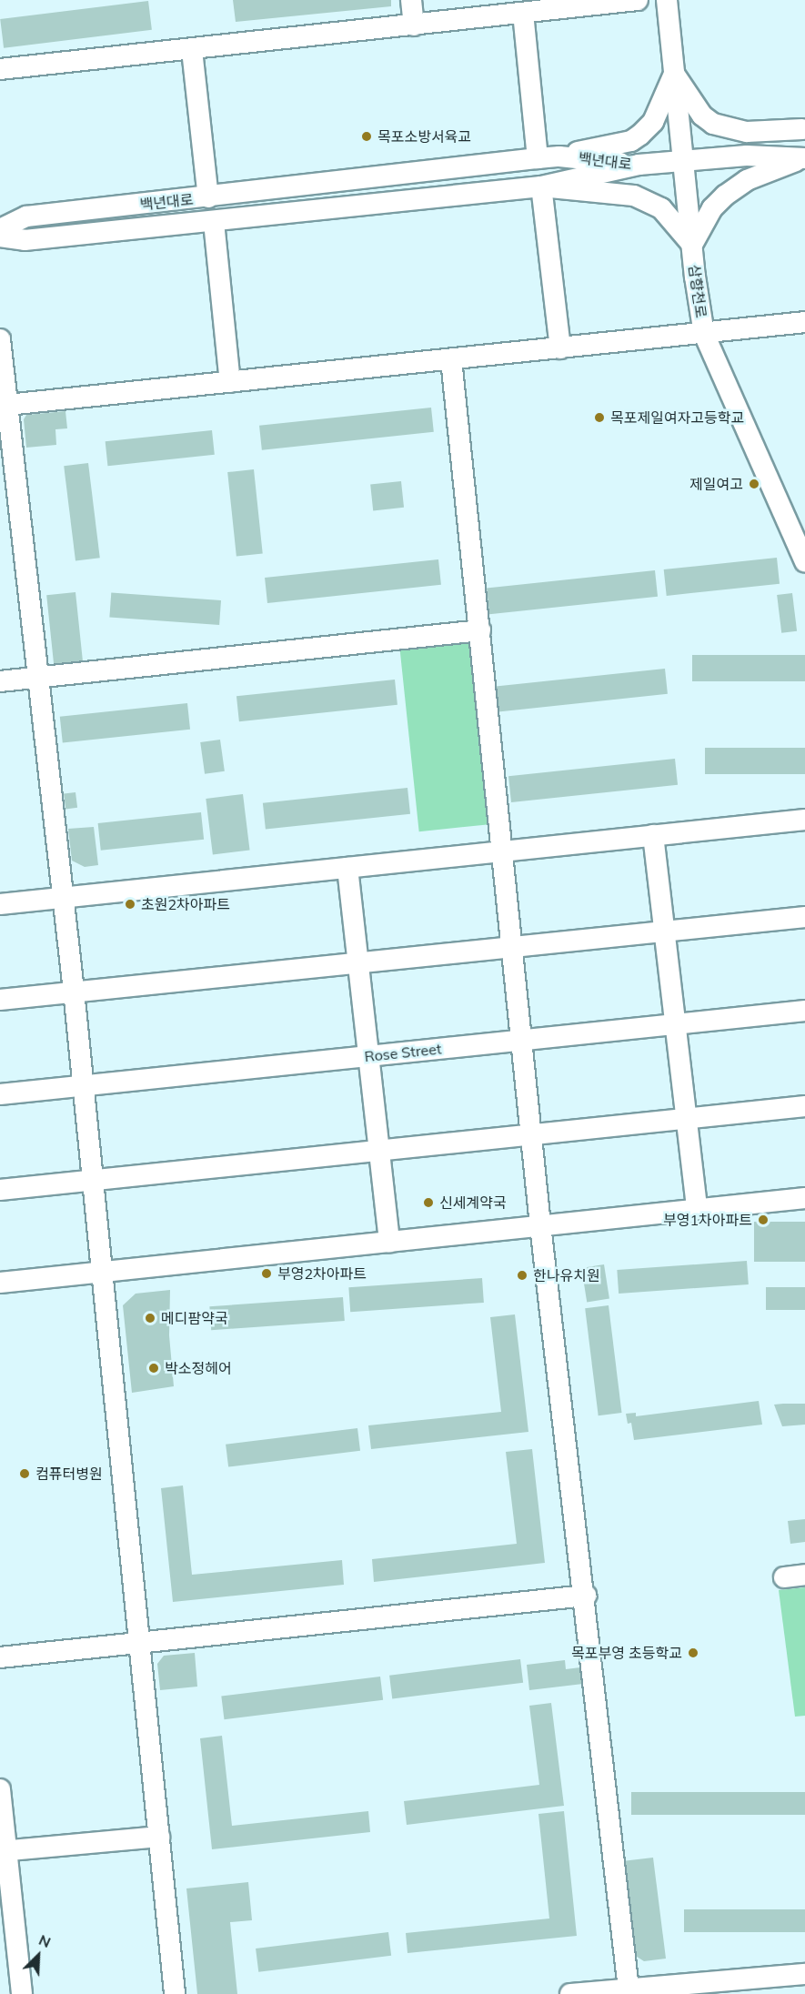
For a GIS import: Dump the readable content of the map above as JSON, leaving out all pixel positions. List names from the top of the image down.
{
  "streets": {
    "street": ["백년대로", "삼향천로", "Rose Street"]
  },
  "places": [
    "목포소방서육교",
    "목포제일여자고등학교",
    "제일여고",
    "초원2차아파트",
    "신세계약국",
    "부영1차아파트",
    "부영2차아파트",
    "한나유치원",
    "메디팜약국",
    "박소정헤어",
    "컴퓨터병원",
    "목포부영 초등학교"
  ],
  "north": "top right"
}
